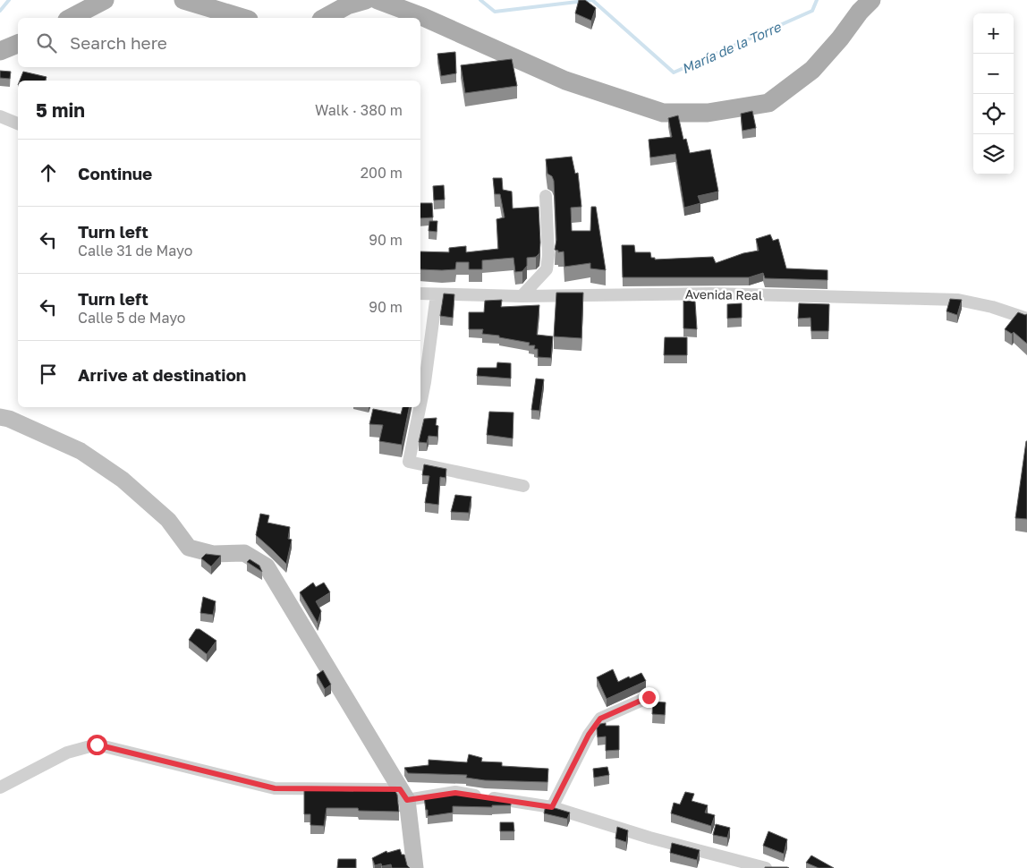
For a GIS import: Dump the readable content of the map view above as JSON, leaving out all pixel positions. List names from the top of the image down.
{
  "streets": {
    "street": ["Avenida Real"]
  },
  "water": ["María de la Torre"],
  "page": {
    "map_buttons": ["+", "−"],
    "search": "Search here",
    "heading": ["5 min", "Walk · 380 m"],
    "list": [
      ["Continue", "200 m"],
      ["Turn left", "Calle 31 de Mayo", "90 m"],
      ["Turn left", "Calle 5 de Mayo", "90 m"],
      "Arrive at destination"
    ]
  }
}
